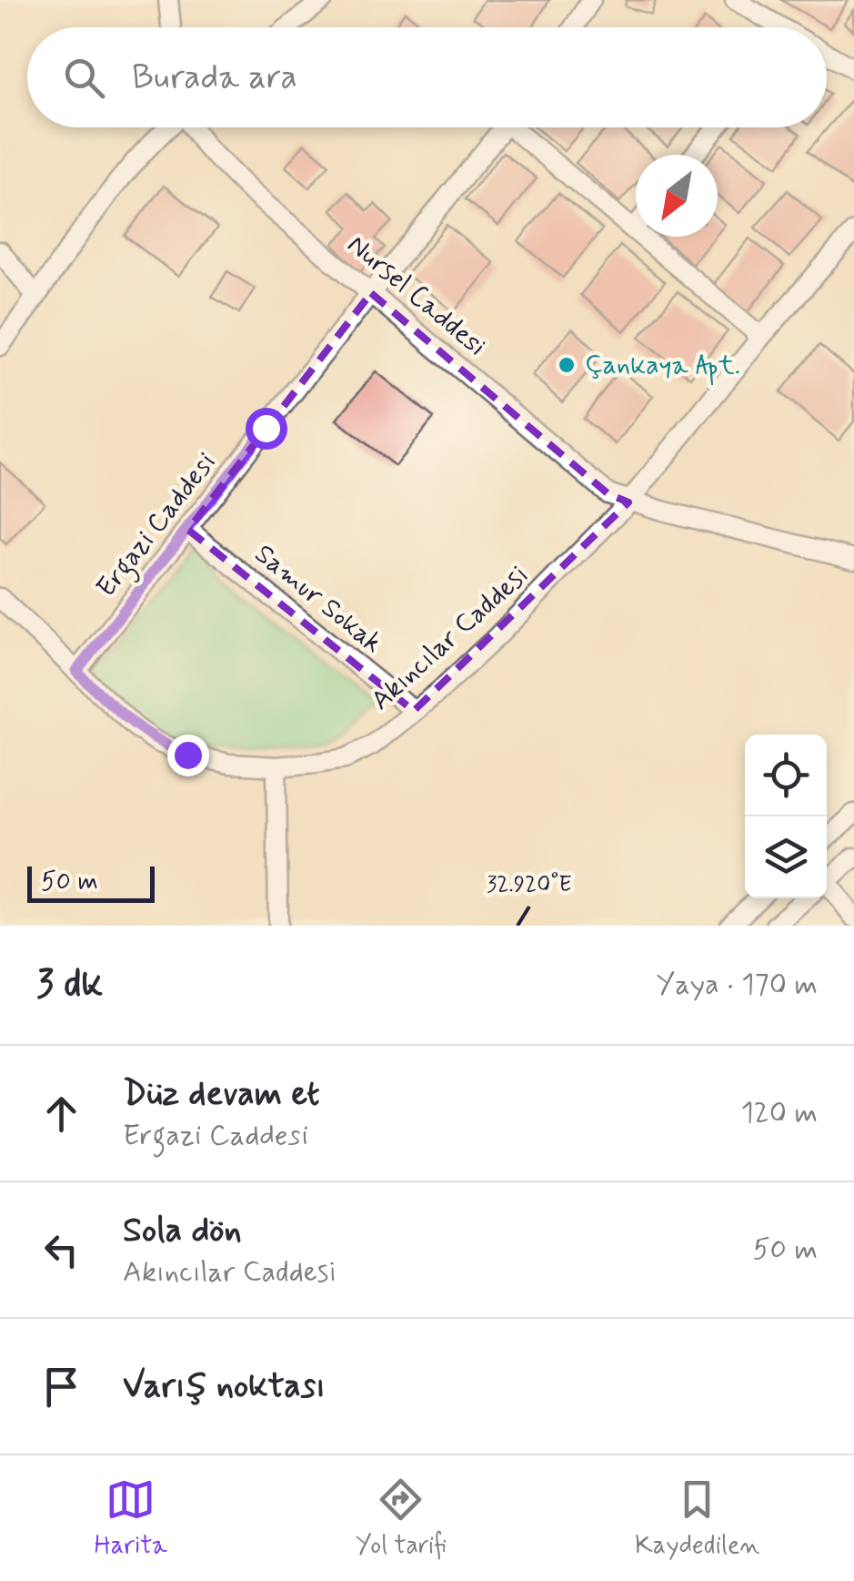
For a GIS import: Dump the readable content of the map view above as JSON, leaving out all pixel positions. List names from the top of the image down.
{
  "streets": {
    "street": [
      "Nursel Caddesi",
      "Ergazi Caddesi",
      "Samur Sokak",
      "Akıncılar Caddesi"
    ]
  },
  "crossings": [
    ["Nursel Caddesi", "Ergazi Caddesi"],
    ["Nursel Caddesi", "Akıncılar Caddesi"],
    ["Ergazi Caddesi", "Samur Sokak"],
    ["Ergazi Caddesi", "Akıncılar Caddesi"],
    ["Samur Sokak", "Akıncılar Caddesi"]
  ],
  "places": ["Çankaya Apt."],
  "scale_bar": "50 m",
  "north": "bottom left",
  "page": {
    "search": "Burada ara",
    "scale": "50 m",
    "heading": ["3 dk", "Yaya · 170 m"],
    "list": [
      ["Düz devam et", "Ergazi Caddesi", "120 m"],
      ["Sola dön", "Akıncılar Caddesi", "50 m"],
      "Varış noktası"
    ],
    "nav": ["Harita", "Yol tarifi", "Kaydedilen"]
  },
  "coordinates": ["32.920°E"]
}
